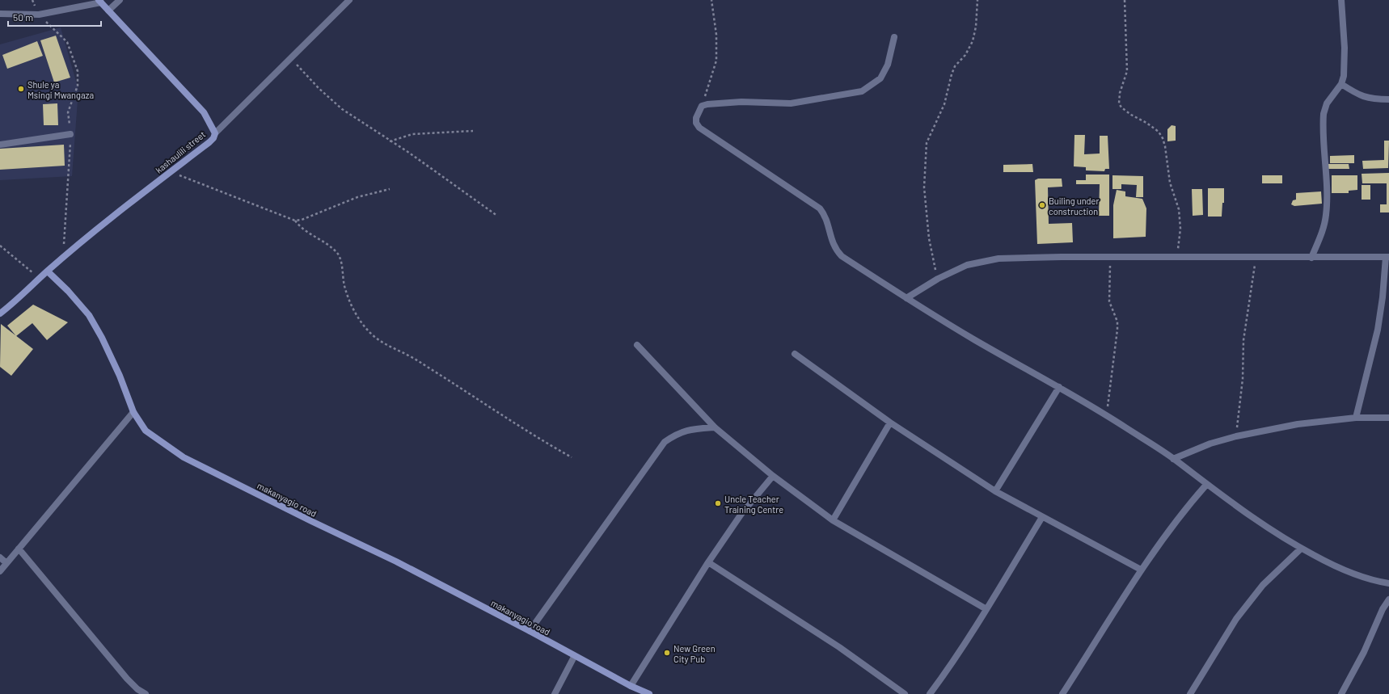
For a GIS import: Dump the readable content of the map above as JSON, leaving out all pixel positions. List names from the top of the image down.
{
  "streets": {
    "street": ["kashaulili street", "makanyagio road"]
  },
  "crossings": [
    ["kashaulili street", "makanyagio road"]
  ],
  "places": [
    "Shule ya Msingi Mwangaza",
    "Builing under construction",
    "Uncle Teacher Training Centre",
    "New Green City Pub"
  ],
  "scale_bar": "50 m"
}
